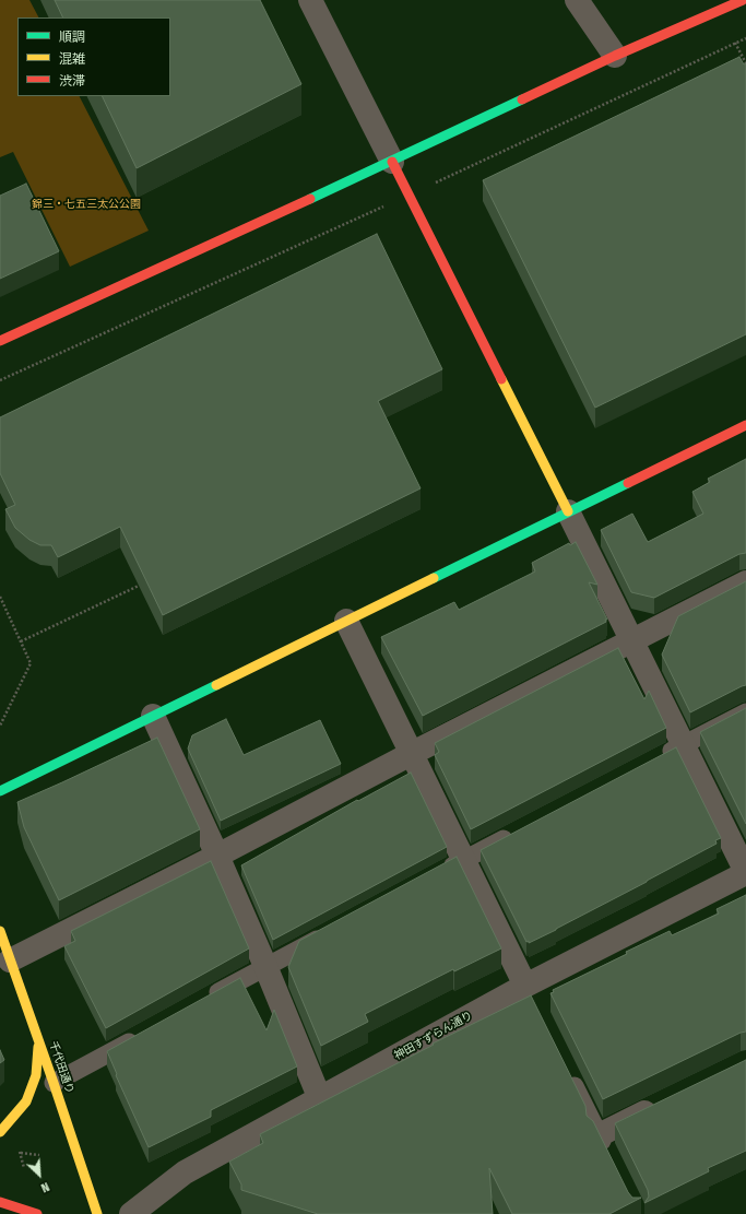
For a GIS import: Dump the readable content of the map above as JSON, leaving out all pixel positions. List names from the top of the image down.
{
  "streets": {
    "street": ["神田すずらん通り", "千代田通り"]
  },
  "parks": ["錦三・七五三太公公園"],
  "legend": ["順調", "混雑", "渋滞"],
  "north": "bottom right"
}
